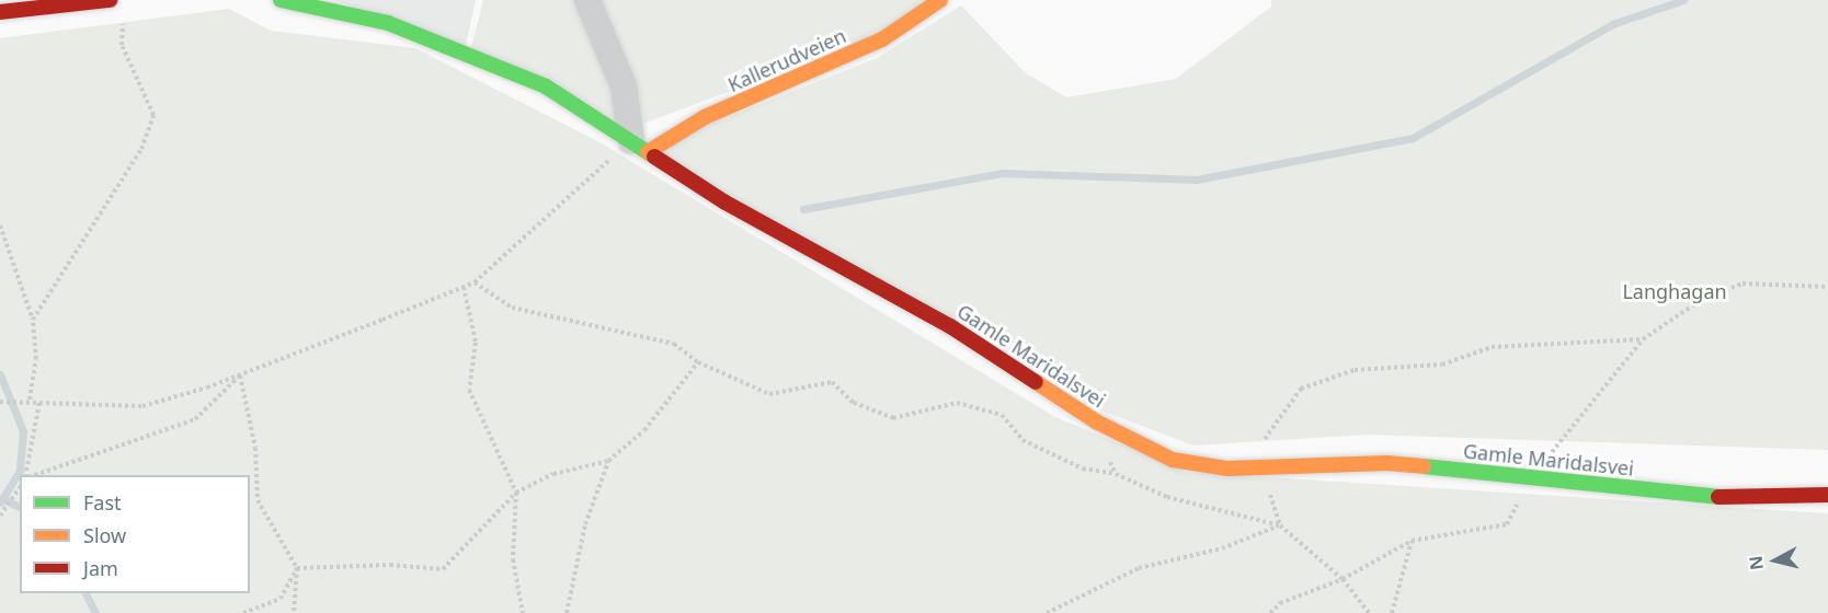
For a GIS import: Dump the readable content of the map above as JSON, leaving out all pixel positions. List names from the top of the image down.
{
  "streets": {
    "street": ["Kallerudveien", "Gamle Maridalsvei"]
  },
  "crossings": [
    ["Kallerudveien", "Gamle Maridalsvei"]
  ],
  "parks": ["Langhagan"],
  "legend": ["Fast", "Slow", "Jam"],
  "north": "left"
}
